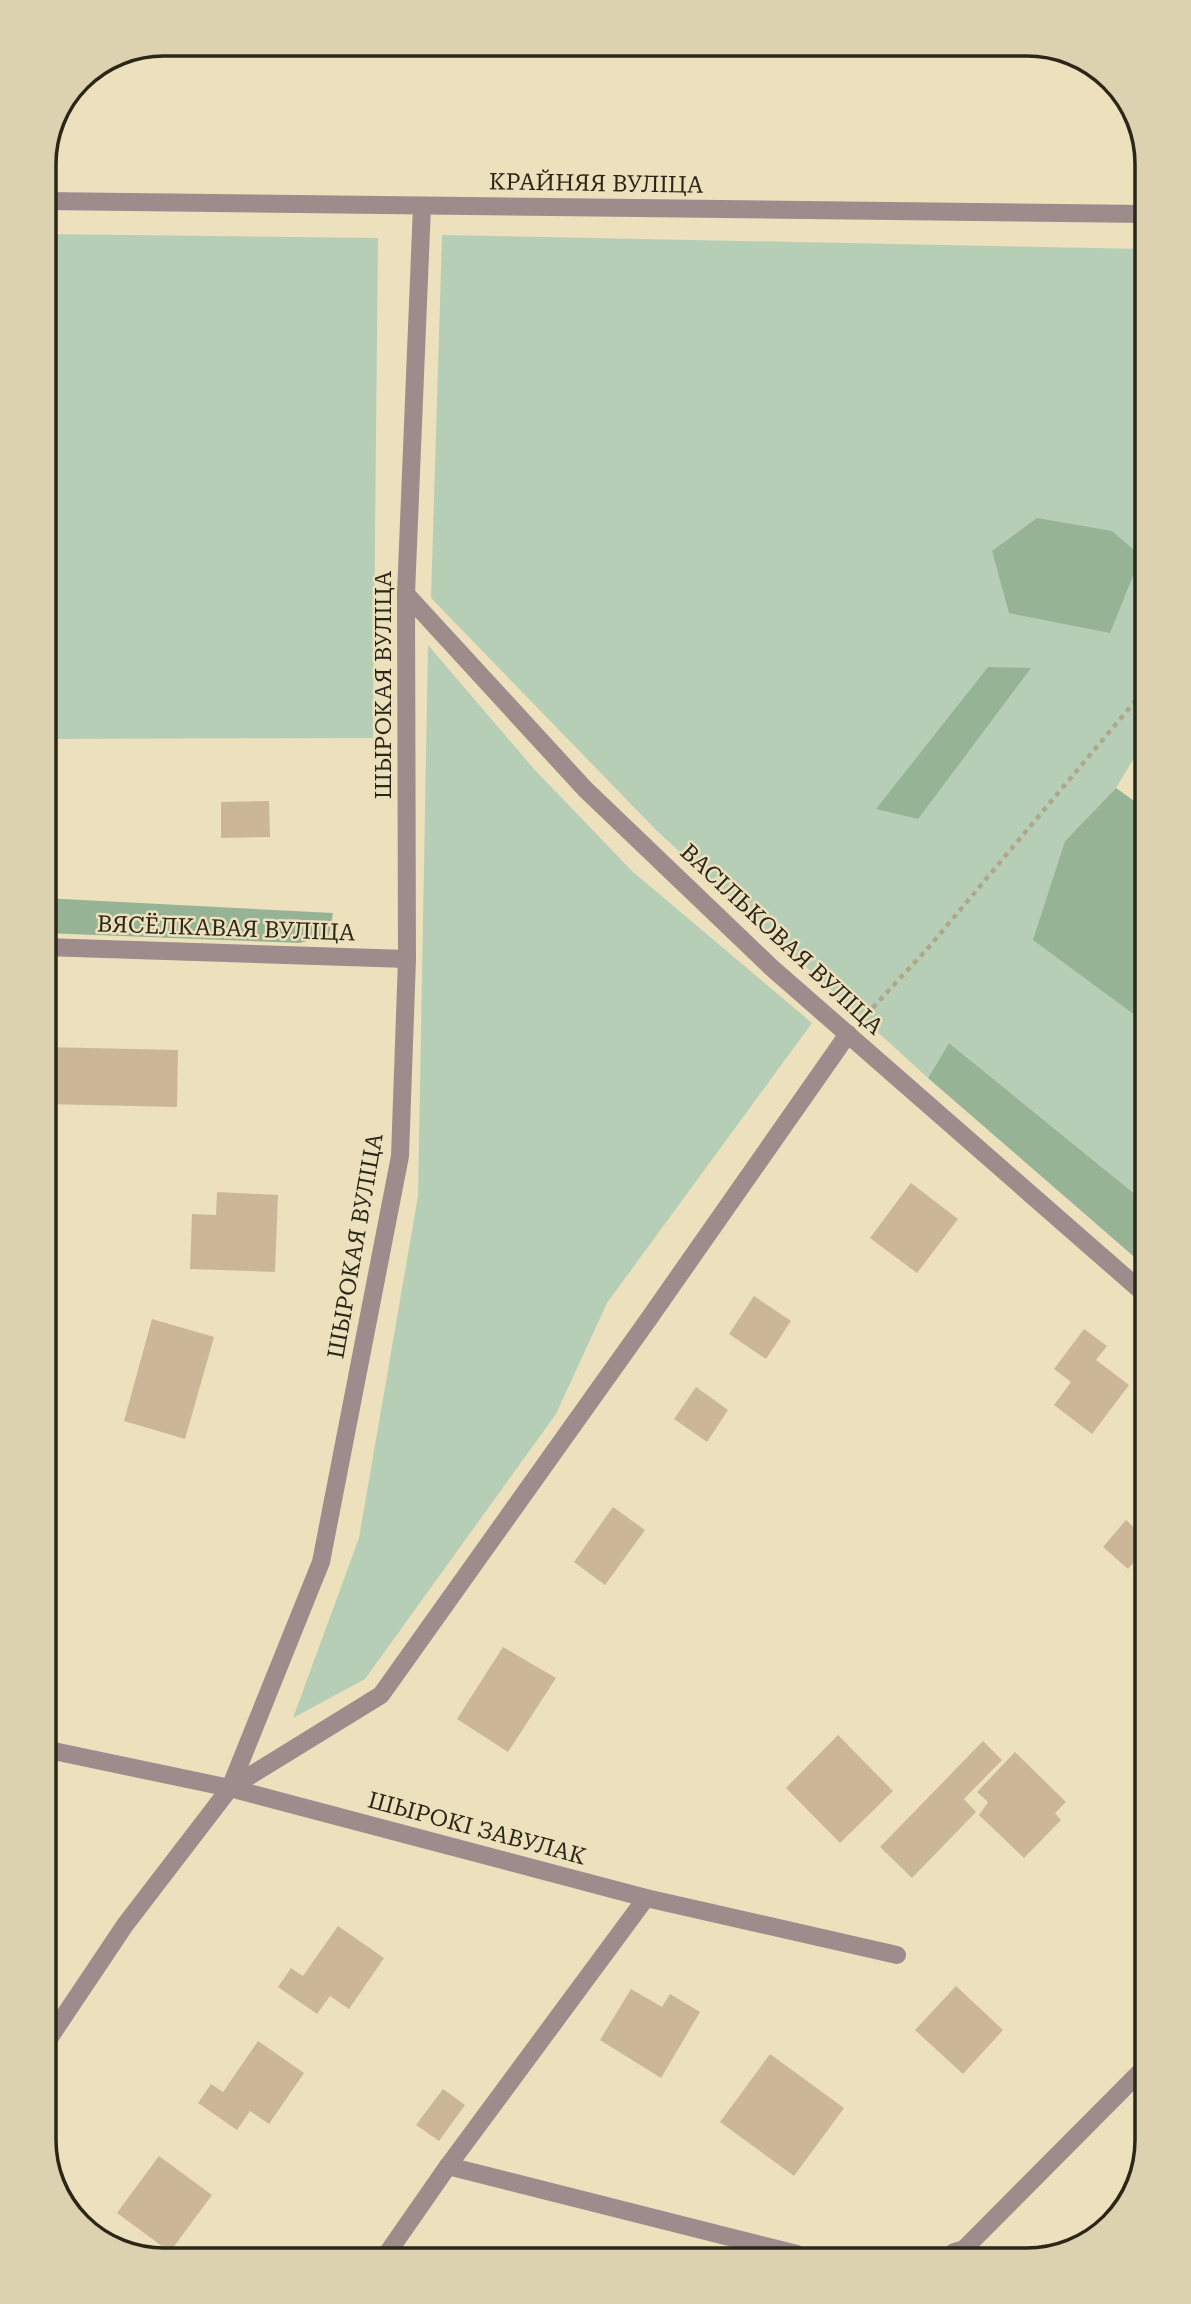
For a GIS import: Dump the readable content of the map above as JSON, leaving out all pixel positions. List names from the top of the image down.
{
  "streets": {
    "street": [
      "КРАЙНЯЯ ВУЛІЦА",
      "ШЫРОКАЯ ВУЛІЦА",
      "ВЯСЁЛКАВАЯ ВУЛІЦА",
      "ВАСІЛЬКОВАЯ ВУЛІЦА",
      "ШЫРОКІ ЗАВУЛАК"
    ]
  },
  "crossings": [
    ["КРАЙНЯЯ ВУЛІЦА", "ШЫРОКАЯ ВУЛІЦА"],
    ["ШЫРОКАЯ ВУЛІЦА", "ВЯСЁЛКАВАЯ ВУЛІЦА"],
    ["ШЫРОКАЯ ВУЛІЦА", "ВАСІЛЬКОВАЯ ВУЛІЦА"],
    ["ШЫРОКАЯ ВУЛІЦА", "ШЫРОКІ ЗАВУЛАК"]
  ]
}
